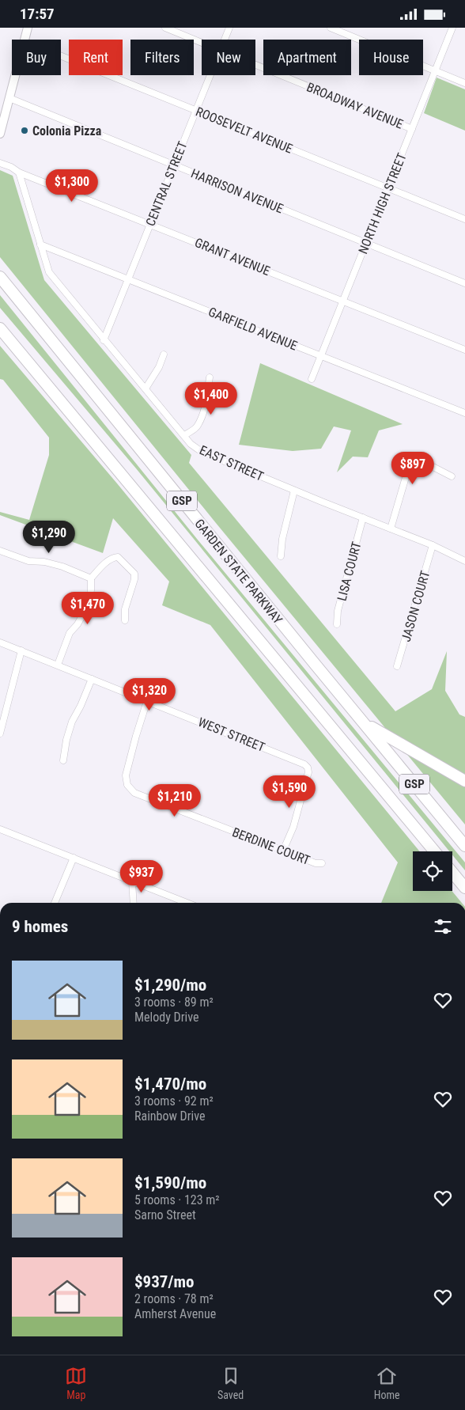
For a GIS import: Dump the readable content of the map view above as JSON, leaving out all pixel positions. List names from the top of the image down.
{
  "streets": {
    "highway": ["GSP", "GARDEN STATE PARKWAY"],
    "street": [
      "BROADWAY AVENUE",
      "ROOSEVELT AVENUE",
      "CENTRAL STREET",
      "HARRISON AVENUE",
      "NORTH HIGH STREET",
      "GRANT AVENUE",
      "GARFIELD AVENUE",
      "EAST STREET",
      "LISA COURT",
      "JASON COURT",
      "WEST STREET",
      "BERDINE COURT"
    ]
  },
  "crossings": [
    ["BROADWAY AVENUE", "NORTH HIGH STREET"],
    ["ROOSEVELT AVENUE", "CENTRAL STREET"],
    ["ROOSEVELT AVENUE", "NORTH HIGH STREET"],
    ["CENTRAL STREET", "HARRISON AVENUE"],
    ["CENTRAL STREET", "GRANT AVENUE"],
    ["CENTRAL STREET", "GARFIELD AVENUE"],
    ["CENTRAL STREET", "EAST STREET"],
    ["HARRISON AVENUE", "NORTH HIGH STREET"],
    ["NORTH HIGH STREET", "GRANT AVENUE"],
    ["NORTH HIGH STREET", "GARFIELD AVENUE"],
    ["GRANT AVENUE", "EAST STREET"],
    ["GARFIELD AVENUE", "EAST STREET"],
    ["EAST STREET", "LISA COURT"],
    ["EAST STREET", "JASON COURT"],
    ["WEST STREET", "BERDINE COURT"]
  ],
  "places": ["Colonia Pizza"],
  "page": {
    "status": "17:57",
    "chip": [
      "Buy",
      "Rent",
      "Filters",
      "New",
      "Apartment",
      "House"
    ],
    "price": [
      "$1,300",
      "$1,400",
      "$897",
      "$1,290",
      "$1,470",
      "$1,320",
      "$1,590",
      "$1,210",
      "$937"
    ],
    "heading": "9 homes",
    "list": [
      {
        "name": "$1,290/mo",
        "note": "3 rooms · 89 m² · Melody Drive"
      },
      {
        "name": "$1,470/mo",
        "note": "3 rooms · 92 m² · Rainbow Drive"
      },
      {
        "name": "$1,590/mo",
        "note": "5 rooms · 123 m² · Sarno Street"
      },
      {
        "name": "$937/mo",
        "note": "2 rooms · 78 m² · Amherst Avenue"
      }
    ],
    "tabs": ["Map", "Saved", "Home"]
  }
}
